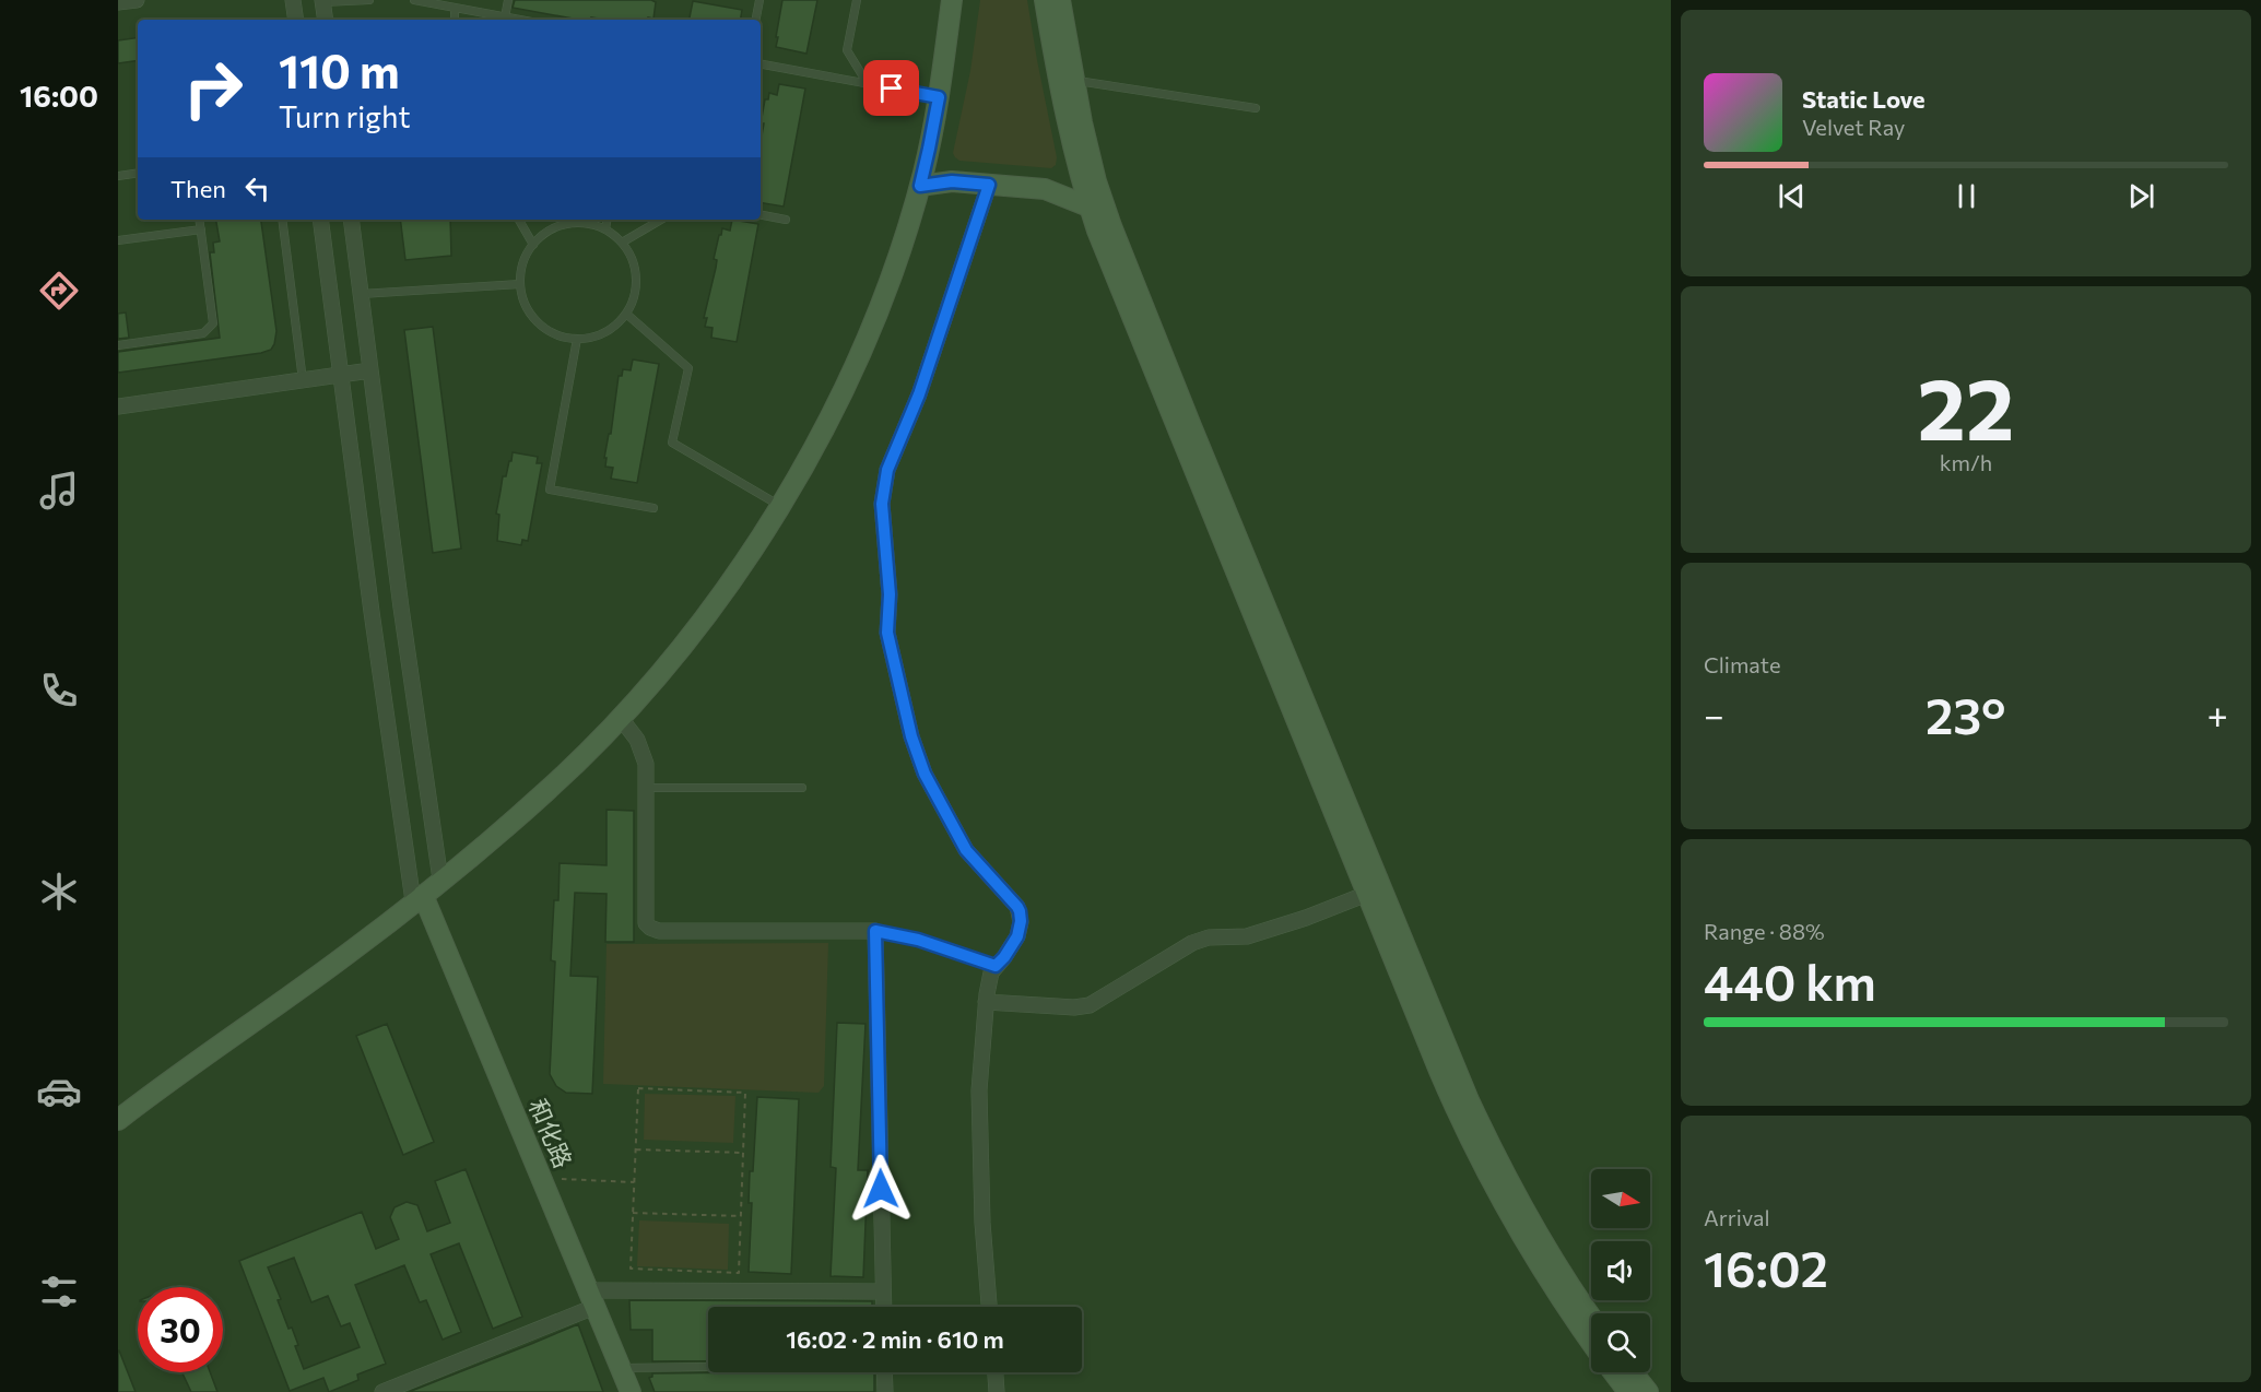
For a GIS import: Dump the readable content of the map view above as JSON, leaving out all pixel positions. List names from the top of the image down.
{
  "streets": {
    "main road": ["和化路"]
  },
  "north": "right",
  "page": {
    "tabs": "16:00",
    "turn": ["110 m", "Turn right"],
    "song": ["Static Love", "Velvet Ray"],
    "then": "Then",
    "tile": [
      ["22", "km/h"],
      "Climate",
      ["Range · 88%", "440 km"],
      ["Arrival", "16:02"]
    ],
    "heat": ["−", "23°", "+"],
    "limit": "30",
    "trip": "16:02 · 2 min · 610 m"
  }
}
